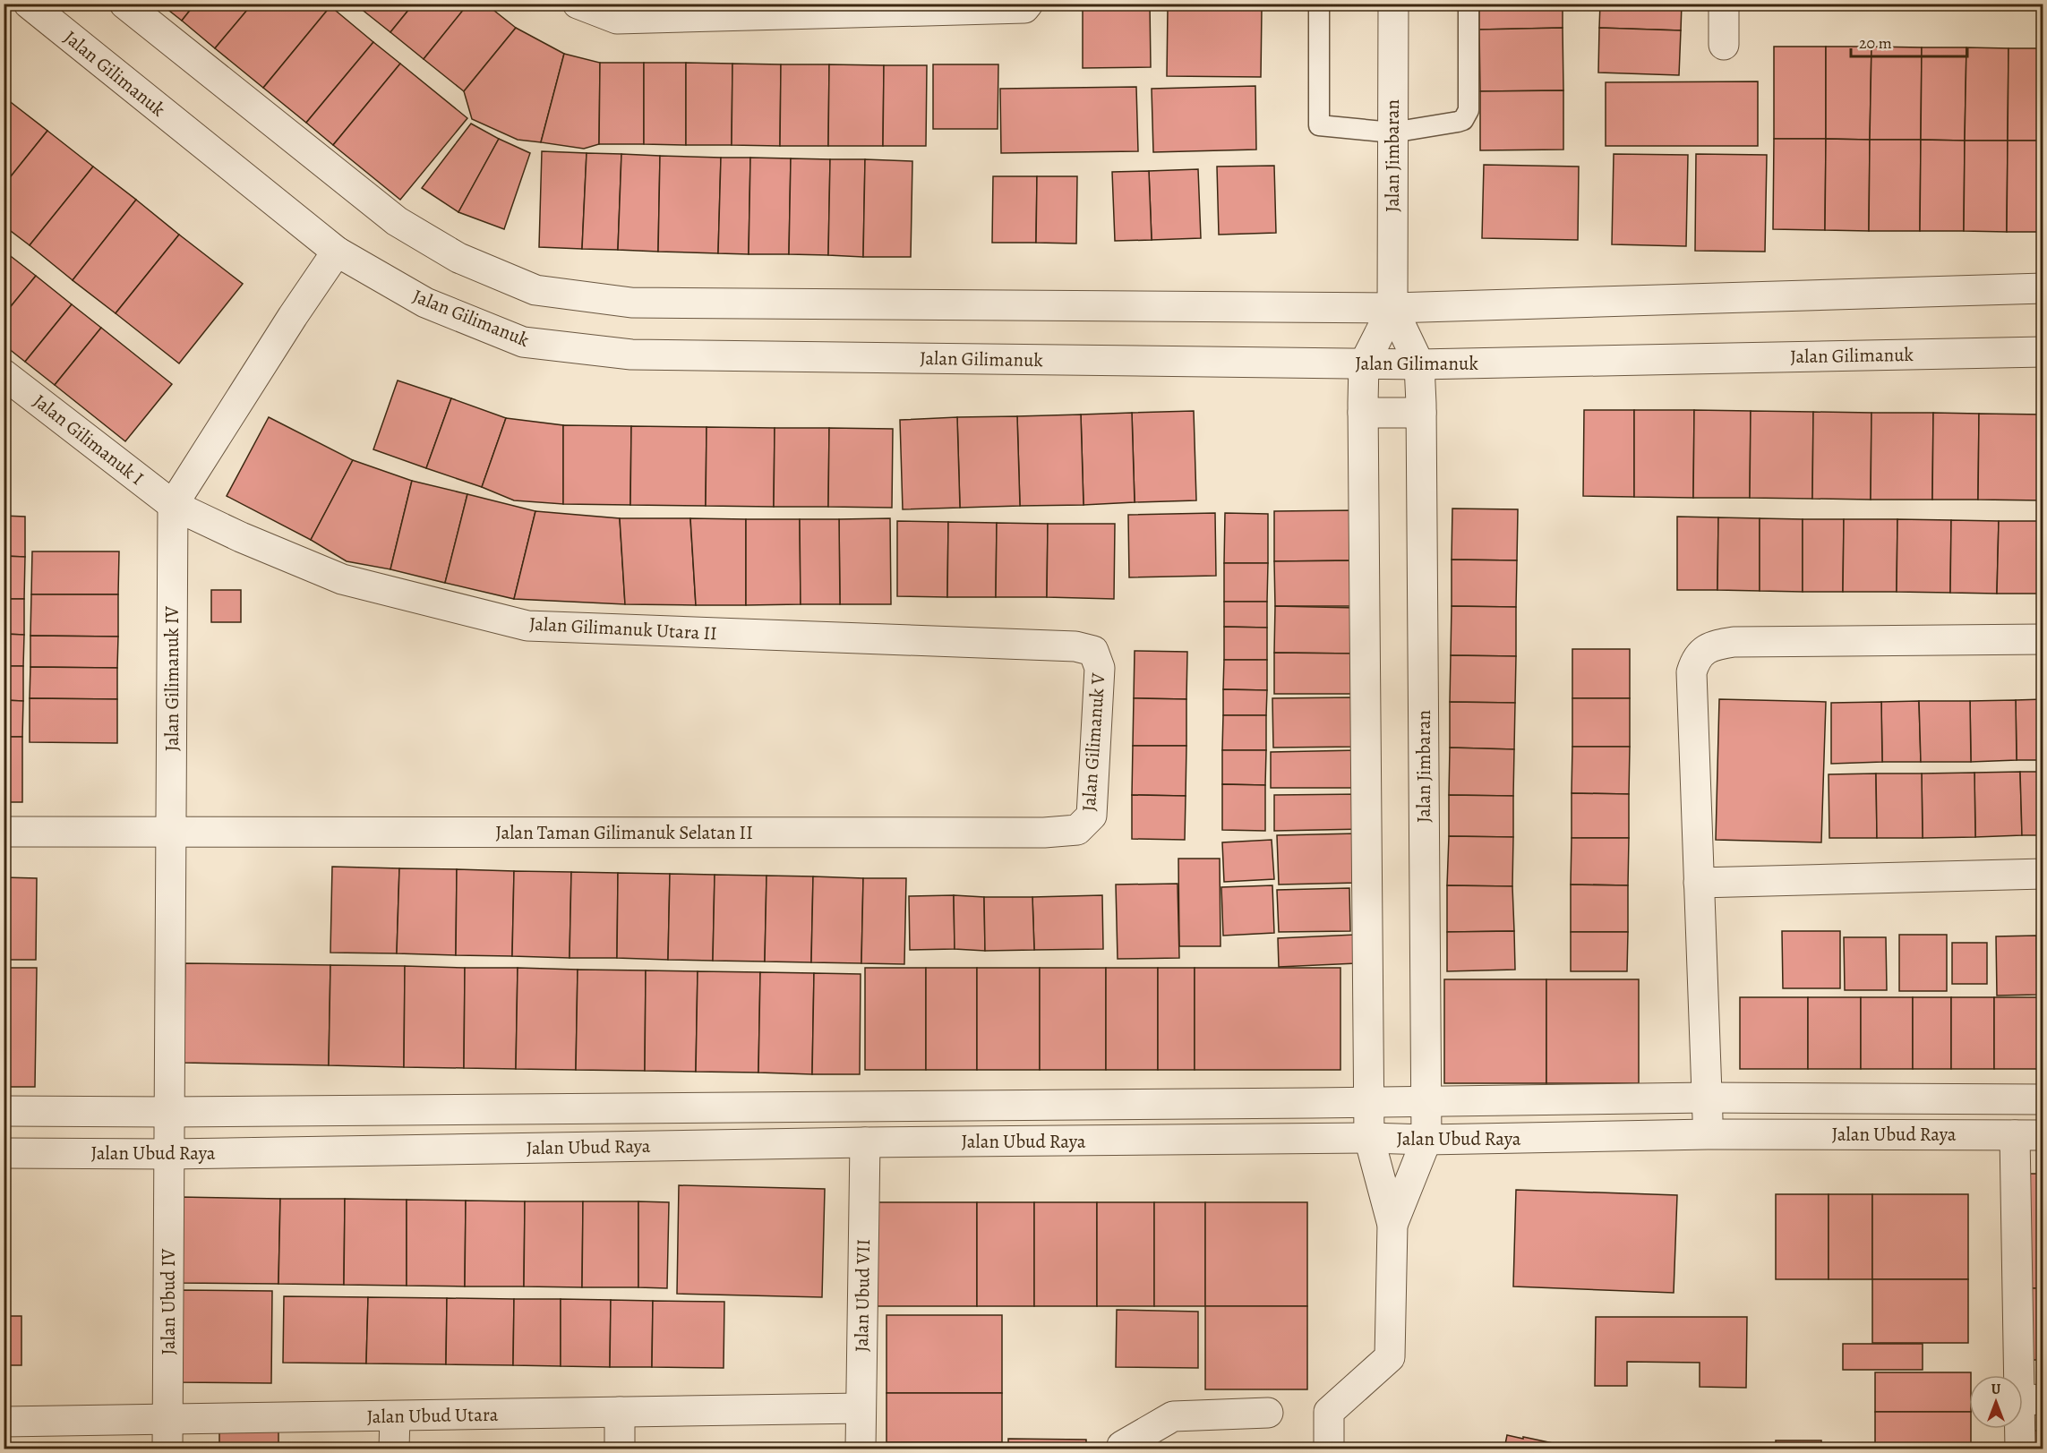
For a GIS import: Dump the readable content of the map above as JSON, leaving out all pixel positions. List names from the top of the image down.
{
  "streets": {
    "street": [
      "Jalan Gilimanuk",
      "Jalan Jimbaran",
      "Jalan Gilimanuk I",
      "Jalan Gilimanuk Utara II",
      "Jalan Gilimanuk IV",
      "Jalan Gilimanuk V",
      "Jalan Taman Gilimanuk Selatan II",
      "Jalan Ubud Raya",
      "Jalan Ubud VII",
      "Jalan Ubud IV",
      "Jalan Ubud Utara"
    ]
  },
  "crossings": [
    ["Jalan Gilimanuk", "Jalan Jimbaran"],
    ["Jalan Jimbaran", "Jalan Ubud Raya"],
    ["Jalan Gilimanuk I", "Jalan Gilimanuk Utara II"],
    ["Jalan Gilimanuk I", "Jalan Gilimanuk IV"],
    ["Jalan Gilimanuk Utara II", "Jalan Gilimanuk IV"],
    ["Jalan Gilimanuk Utara II", "Jalan Gilimanuk V"],
    ["Jalan Gilimanuk IV", "Jalan Taman Gilimanuk Selatan II"],
    ["Jalan Gilimanuk IV", "Jalan Ubud Raya"],
    ["Jalan Gilimanuk IV", "Jalan Ubud IV"],
    ["Jalan Gilimanuk V", "Jalan Taman Gilimanuk Selatan II"],
    ["Jalan Ubud Raya", "Jalan Ubud VII"],
    ["Jalan Ubud Raya", "Jalan Ubud IV"],
    ["Jalan Ubud VII", "Jalan Ubud Utara"],
    ["Jalan Ubud IV", "Jalan Ubud Utara"]
  ],
  "scale_bar": "20 m",
  "north": "top"
}
